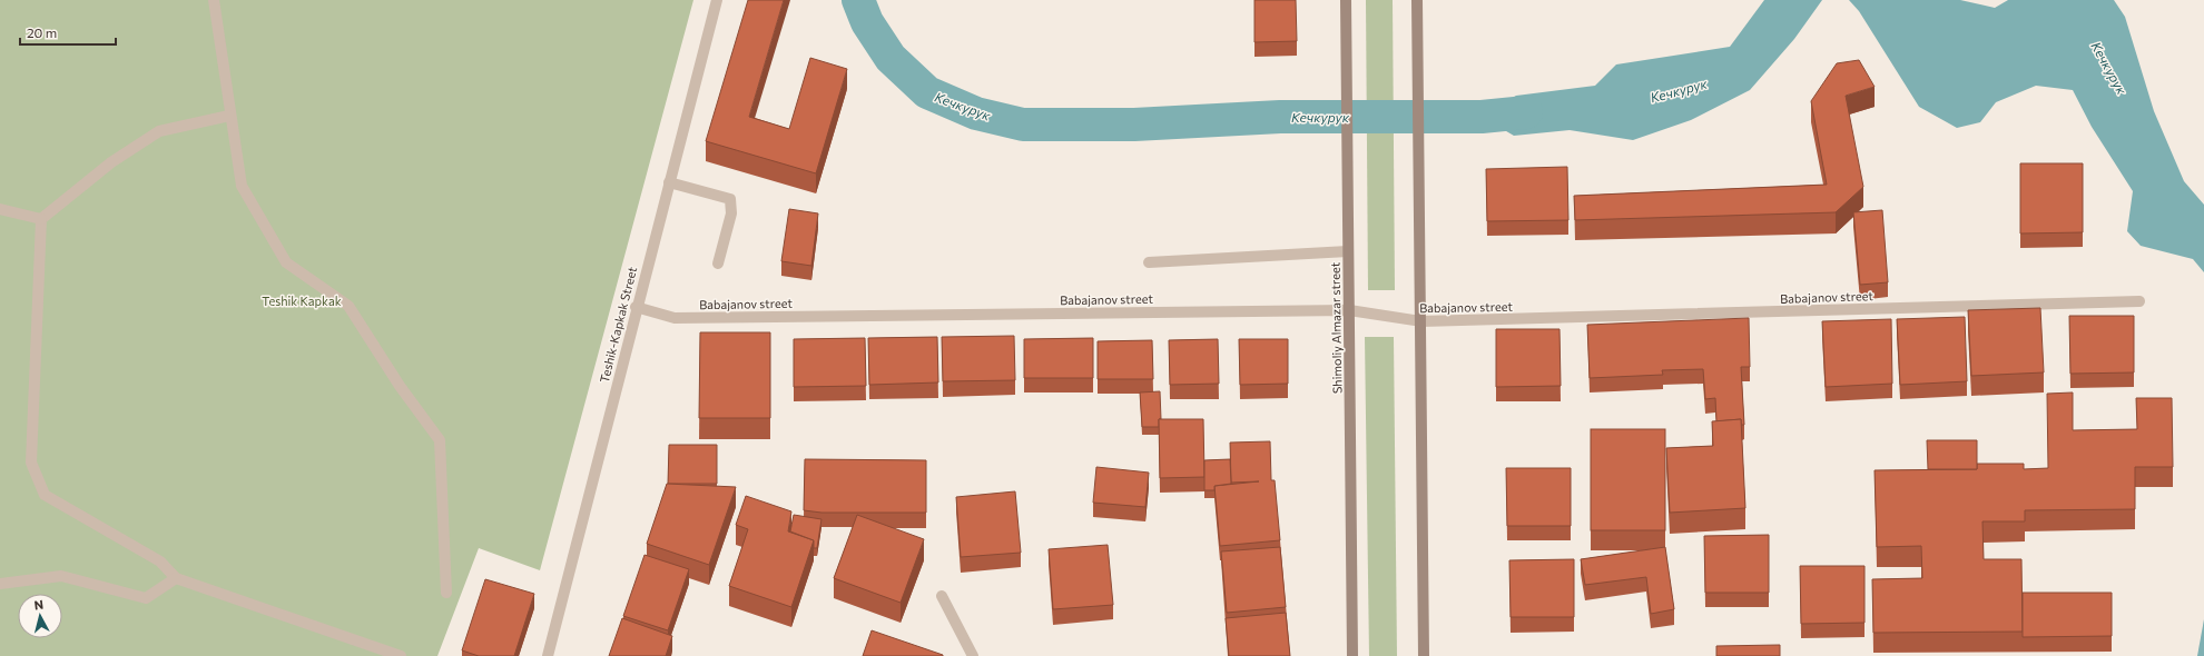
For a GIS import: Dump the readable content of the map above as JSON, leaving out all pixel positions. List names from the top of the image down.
{
  "streets": {
    "main road": ["Shimoliy Almazar street"],
    "street": ["Babajanov street", "Teshik-Kapkak Street"]
  },
  "crossings": [
    ["Babajanov street", "Teshik-Kapkak Street"],
    ["Babajanov street", "Shimoliy Almazar street"]
  ],
  "water": ["Кечкурук"],
  "parks": ["Teshik Kapkak"],
  "scale_bar": "20 m",
  "north": "top"
}
